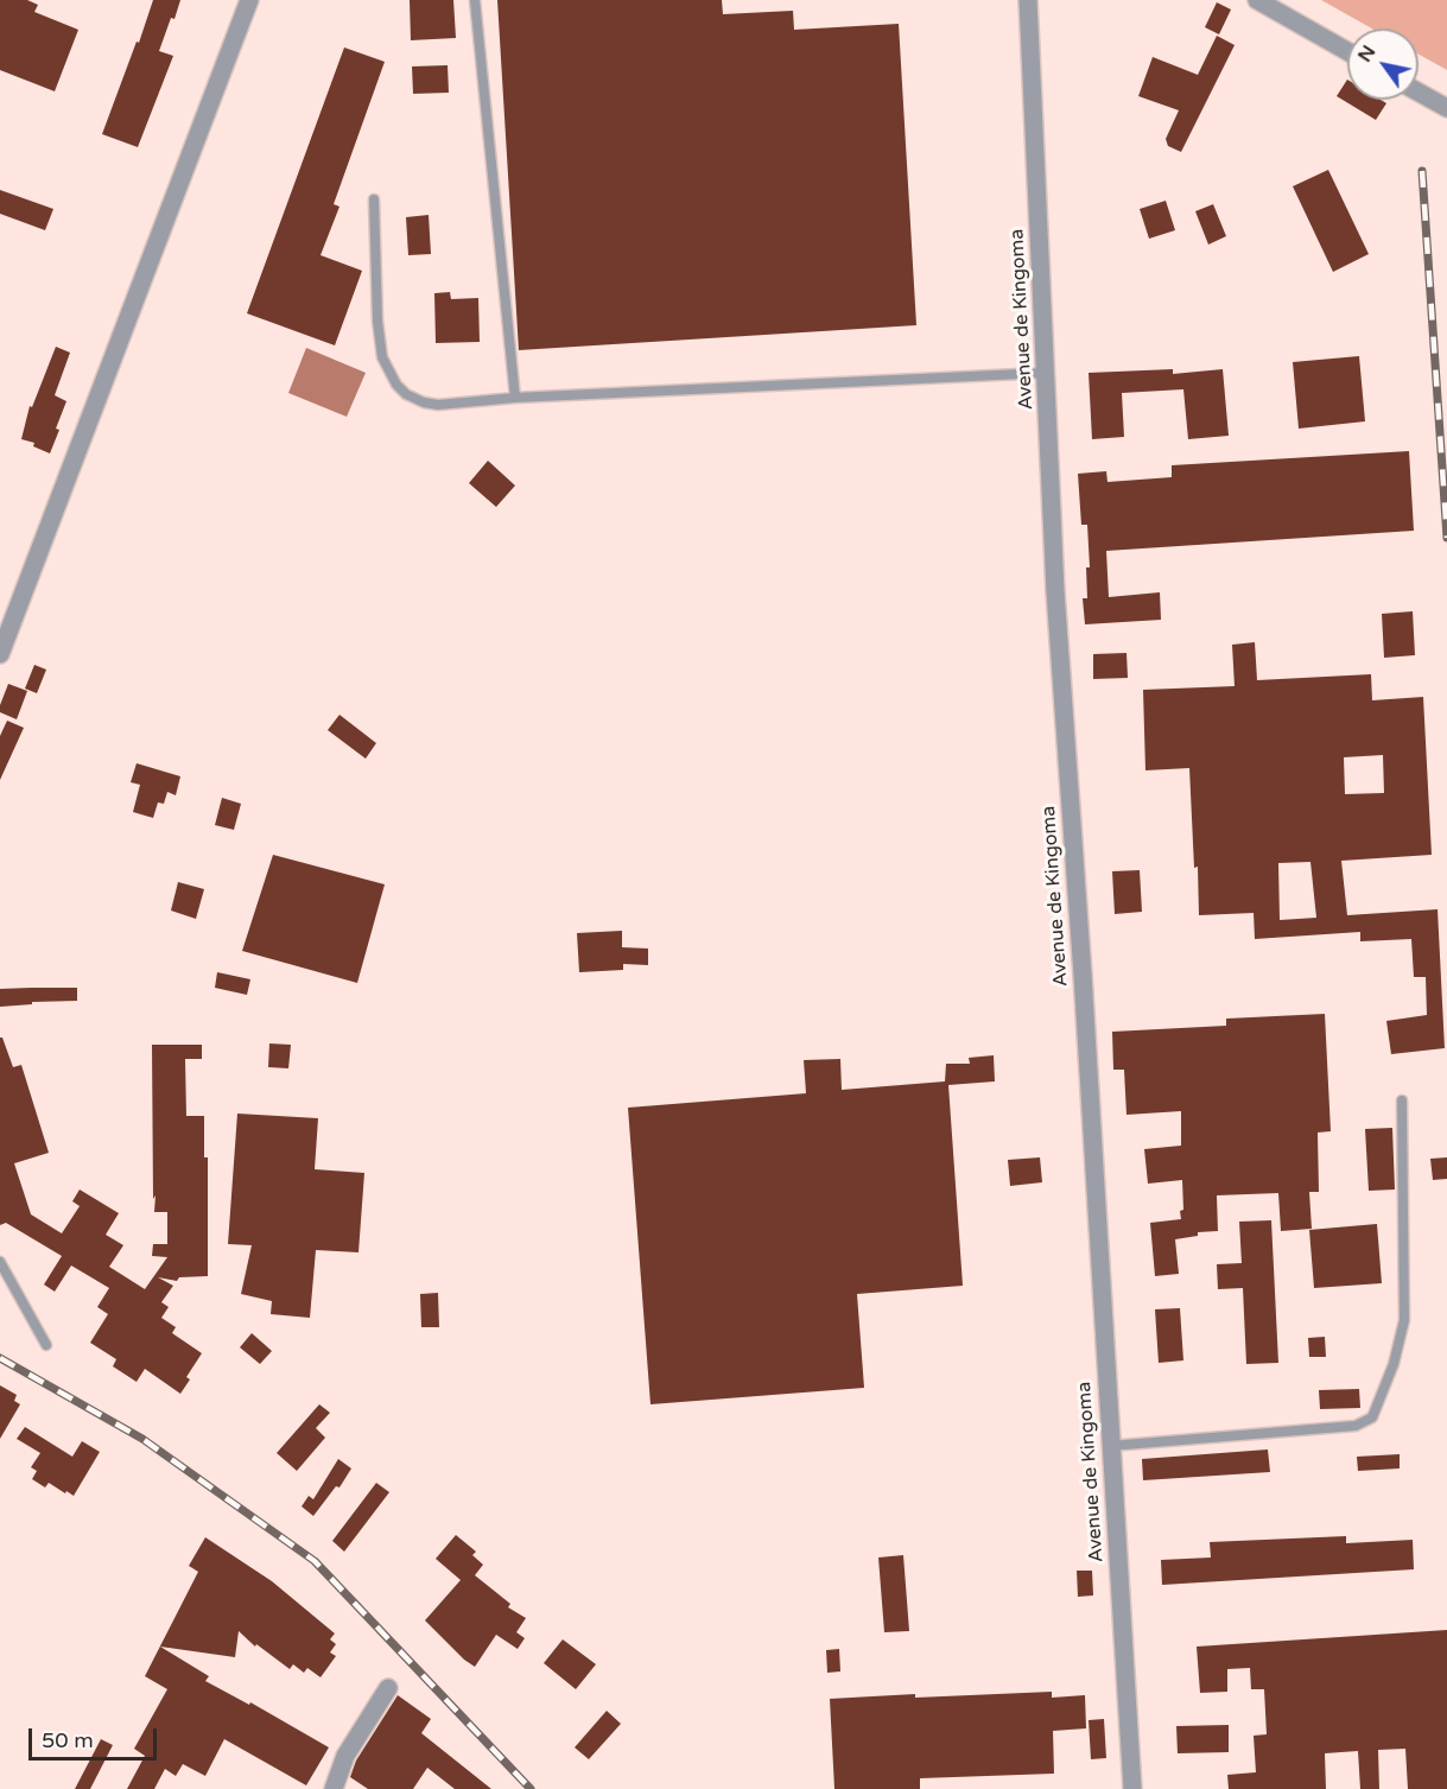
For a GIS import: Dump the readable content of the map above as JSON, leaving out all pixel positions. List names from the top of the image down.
{
  "streets": {
    "street": ["Avenue de Kingoma"]
  },
  "scale_bar": "50 m",
  "north": "top left"
}
